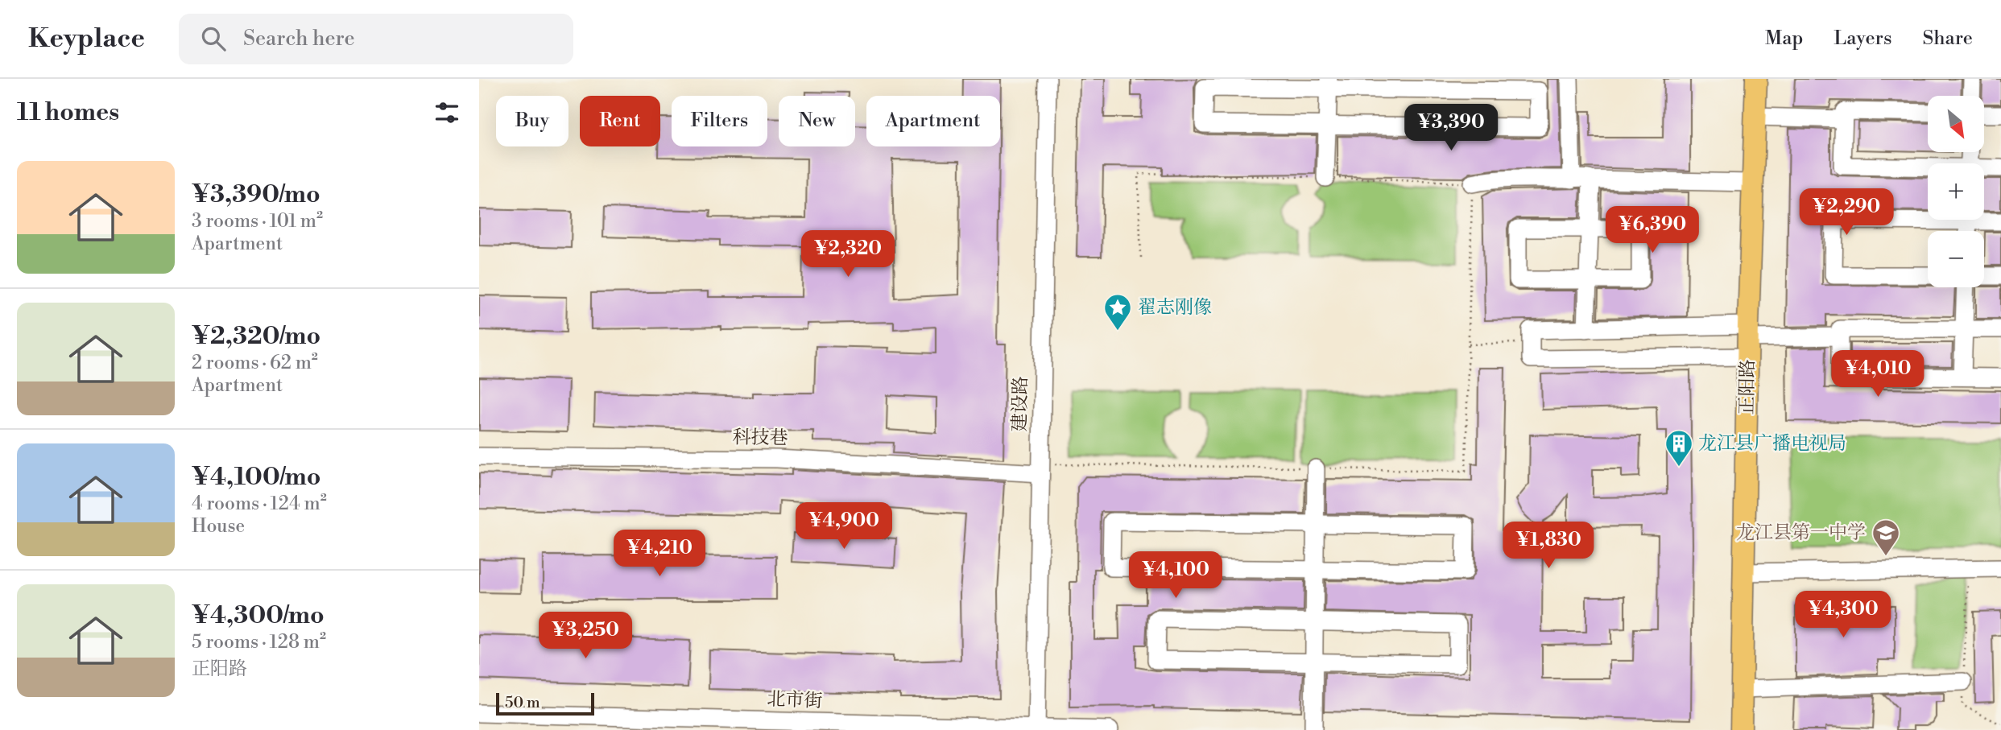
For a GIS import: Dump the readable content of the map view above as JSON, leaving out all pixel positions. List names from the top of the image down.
{
  "streets": {
    "main road": ["正阳路"],
    "street": ["建设路", "科技巷", "北市街"]
  },
  "crossings": [
    ["建设路", "科技巷"],
    ["建设路", "北市街"]
  ],
  "places": {
    "place": ["翟志刚像"],
    "building": ["龙江县广播电视局"],
    "school or university": ["龙江县第一中学"]
  },
  "scale_bar": "50 m",
  "north": "bottom right",
  "page": {
    "header": "Keyplace",
    "search": "Search here",
    "nav": ["Map", "Layers", "Share"],
    "heading": "11 homes",
    "map_buttons": ["+", "−"],
    "chip": [
      "Buy",
      "Rent",
      "Filters",
      "New",
      "Apartment"
    ],
    "price": [
      "¥3,390",
      "¥2,290",
      "¥6,390",
      "¥2,320",
      "¥4,010",
      "¥4,900",
      "¥1,830",
      "¥4,210",
      "¥4,100",
      "¥4,300",
      "¥3,250"
    ],
    "list": [
      {
        "name": "¥3,390/mo",
        "note": "3 rooms · 101 m² · Apartment"
      },
      {
        "name": "¥2,320/mo",
        "note": "2 rooms · 62 m² · Apartment"
      },
      {
        "name": "¥4,100/mo",
        "note": "4 rooms · 124 m² · House"
      },
      {
        "name": "¥4,300/mo",
        "note": "5 rooms · 128 m² · 正阳路"
      }
    ],
    "scale": "50 m"
  }
}
